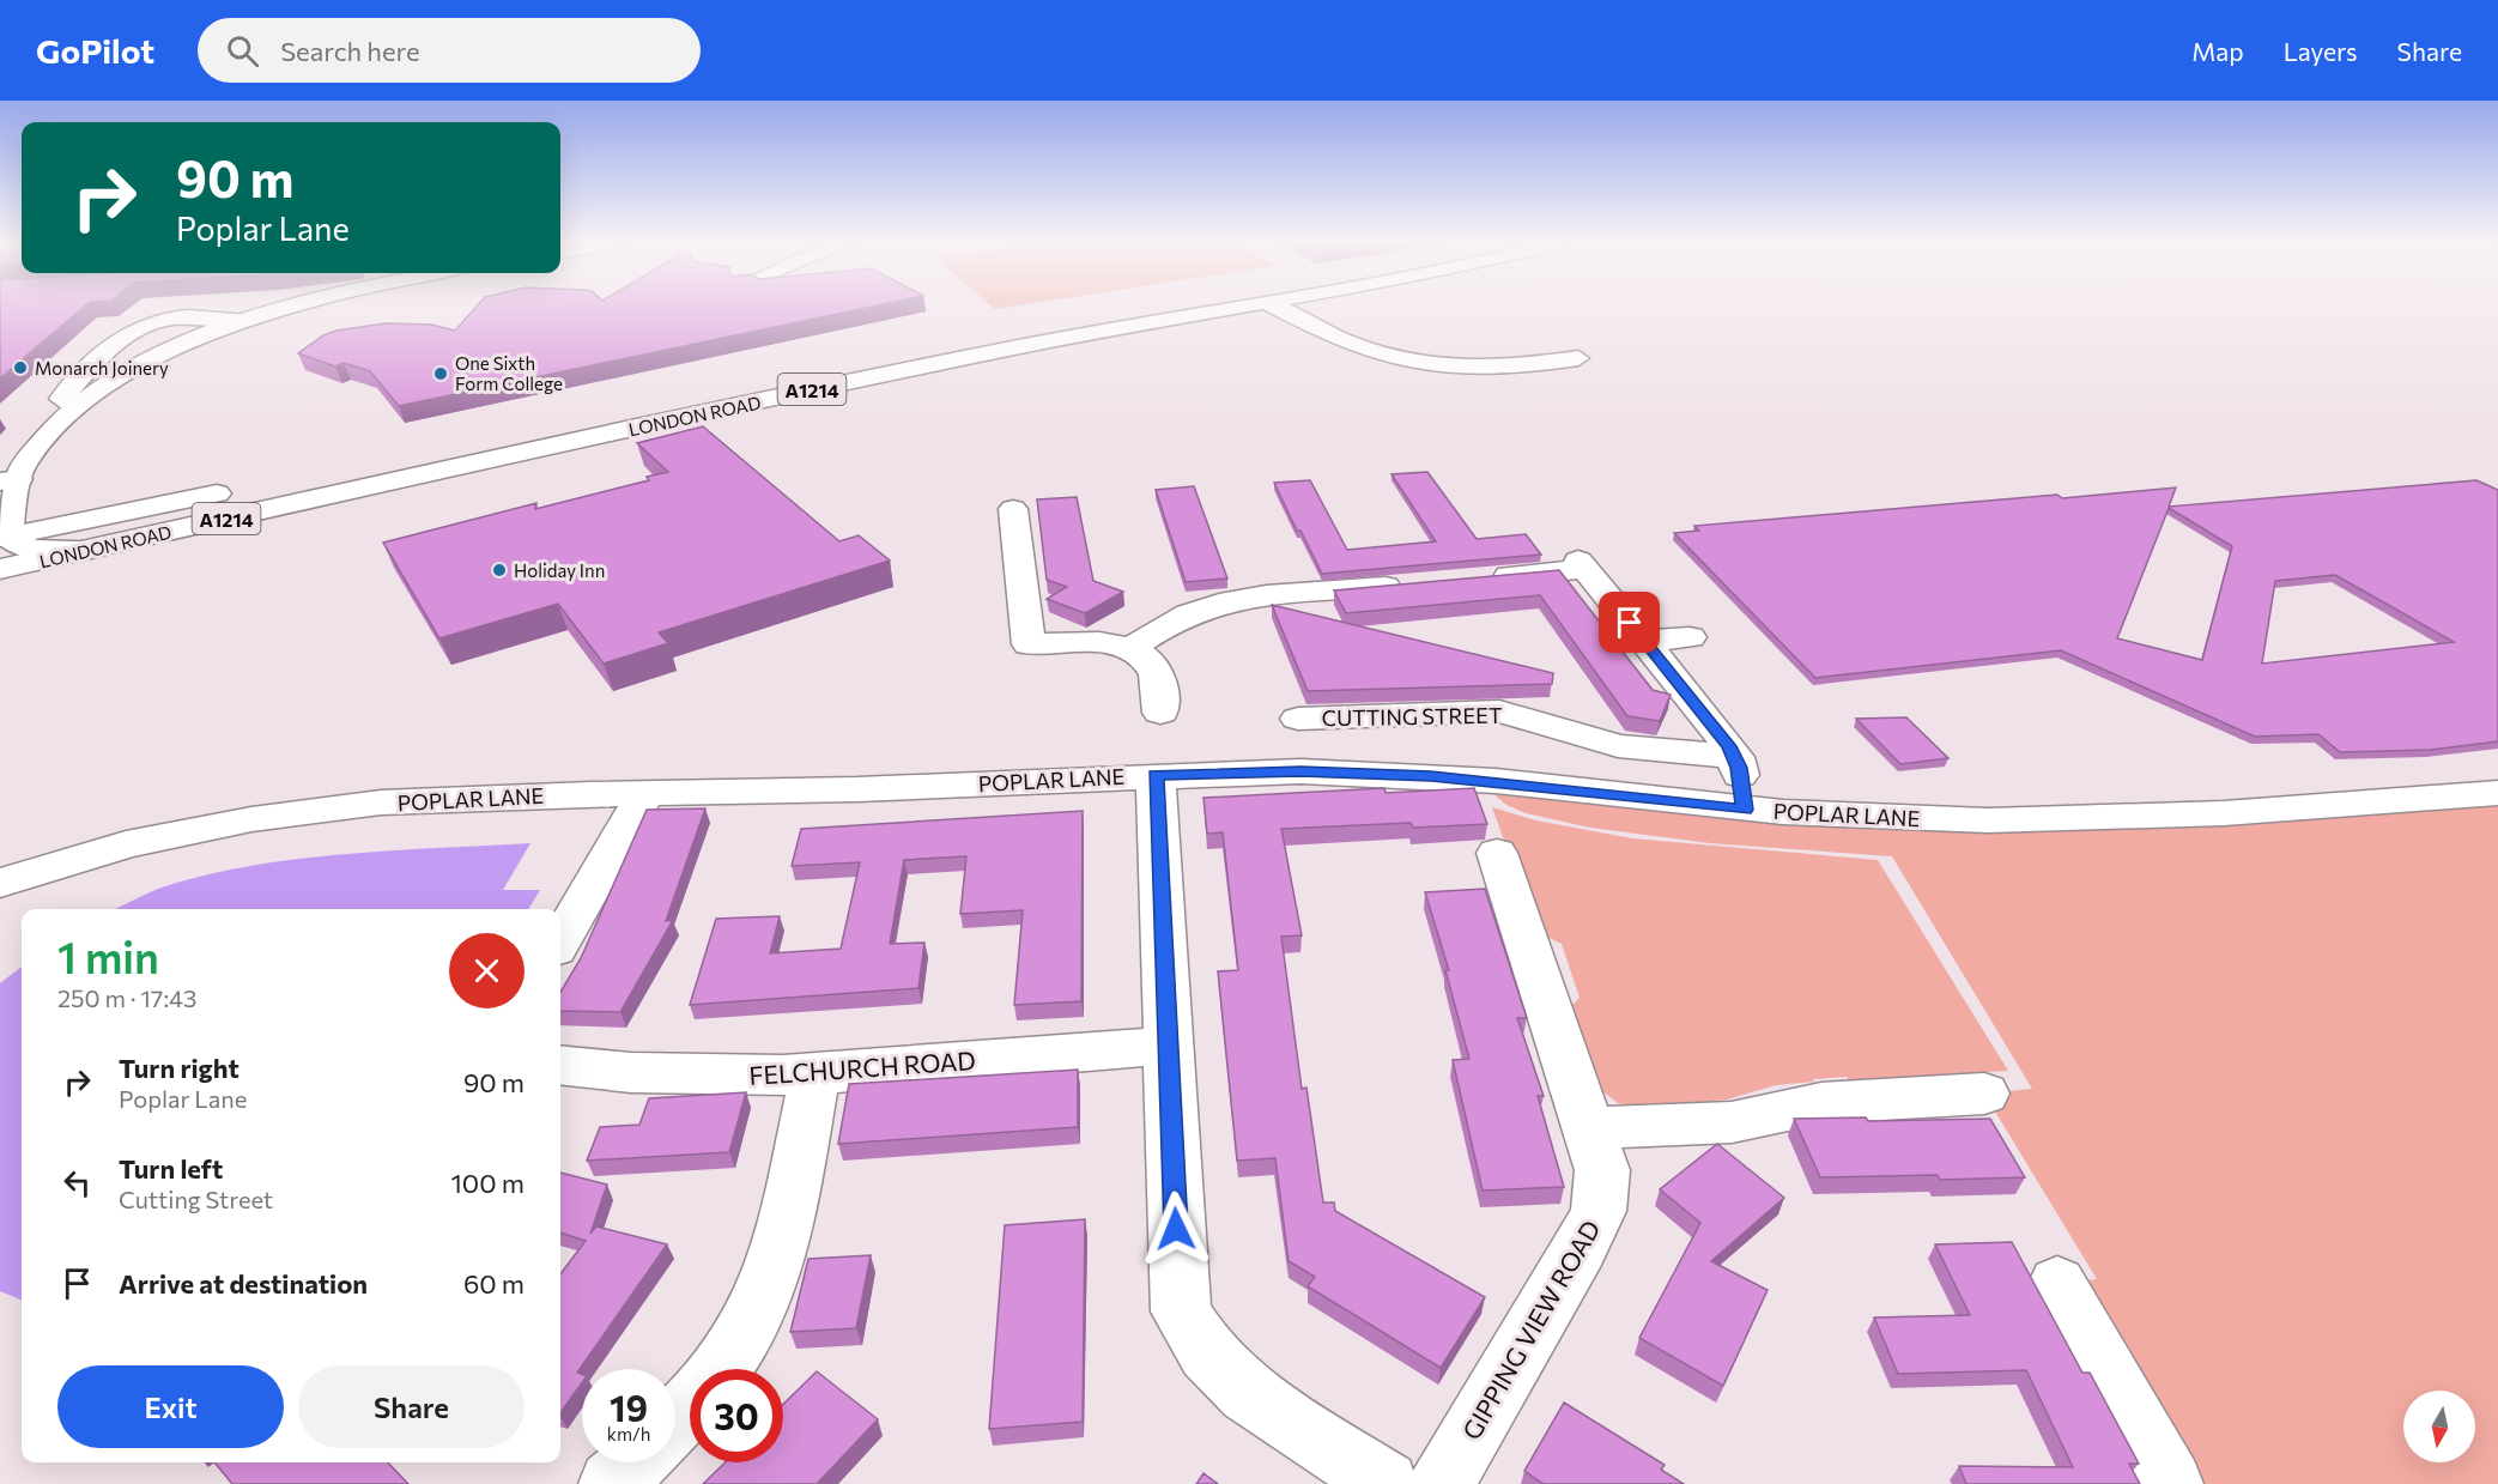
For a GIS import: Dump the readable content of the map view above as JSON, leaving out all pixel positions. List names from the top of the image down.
{
  "streets": {
    "street": [
      "A1214",
      "LONDON ROAD",
      "CUTTING STREET",
      "POPLAR LANE",
      "FELCHURCH ROAD",
      "GIPPING VIEW ROAD"
    ]
  },
  "places": ["Monarch Joinery", "One Sixth Form College", "Holiday Inn"],
  "north": "bottom",
  "page": {
    "header": "GoPilot",
    "search": "Search here",
    "nav": ["Map", "Layers", "Share"],
    "turn": ["90 m", "Poplar Lane"],
    "heading": ["1 min", "250 m · 17:43"],
    "list": [
      {
        "name": "Turn right",
        "note": "Poplar Lane",
        "value": "90 m"
      },
      {
        "name": "Turn left",
        "note": "Cutting Street",
        "value": "100 m"
      },
      {
        "name": "Arrive at destination",
        "value": "60 m"
      }
    ],
    "buttons": ["Exit", "Share"],
    "speed": "19 km/h",
    "limit": "30"
  }
}
